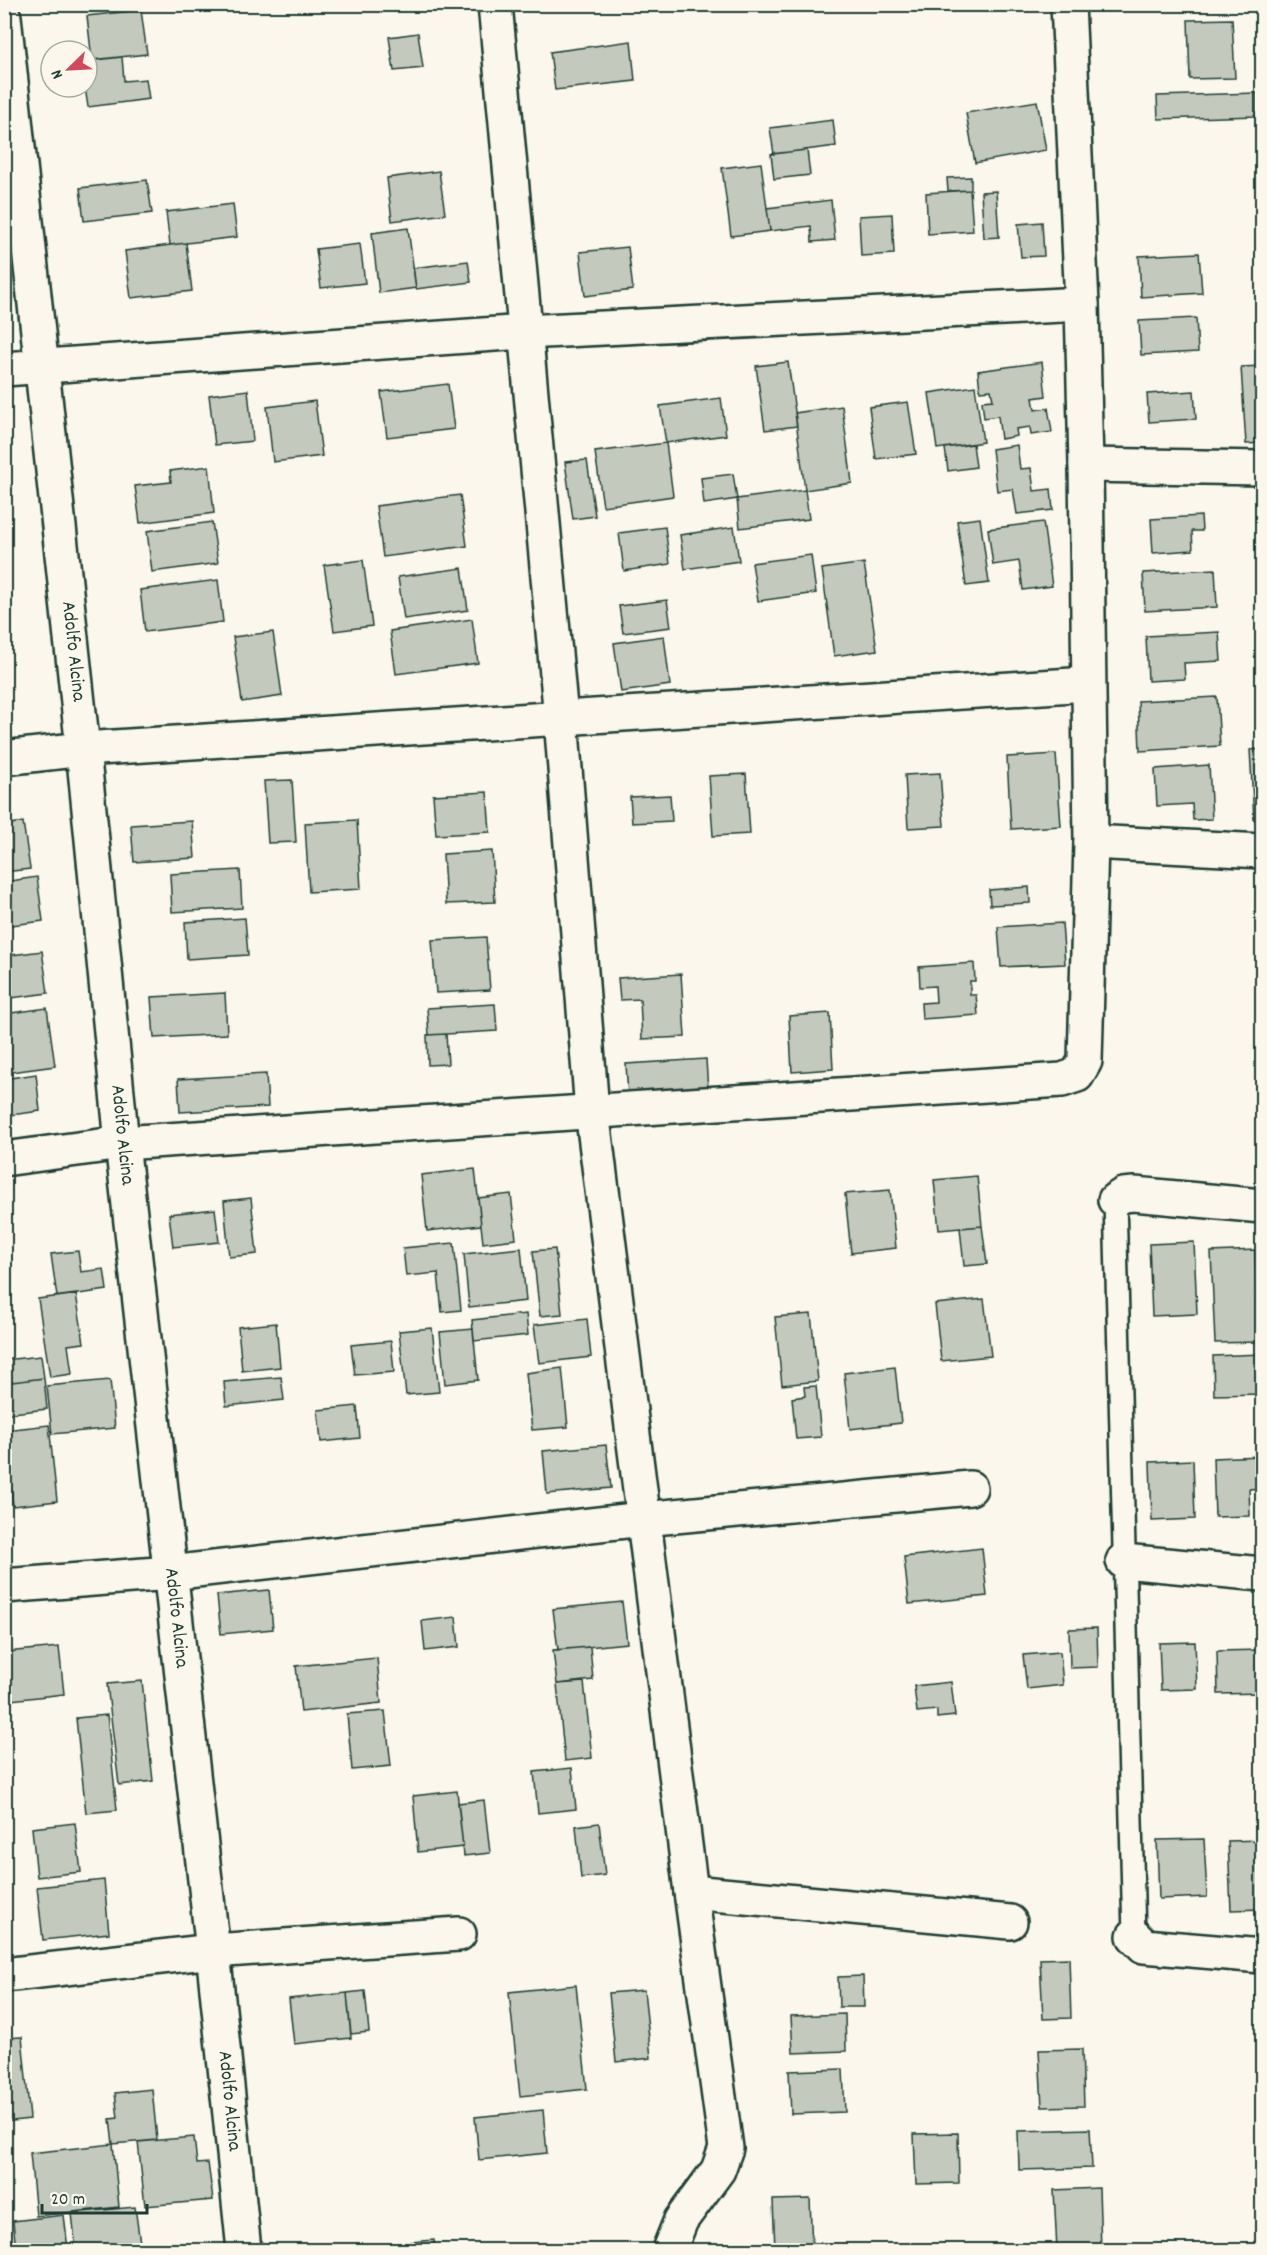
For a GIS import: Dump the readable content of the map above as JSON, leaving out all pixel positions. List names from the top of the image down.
{
  "streets": {
    "street": ["Adolfo Alcina"]
  },
  "scale_bar": "20 m",
  "north": "bottom left"
}
